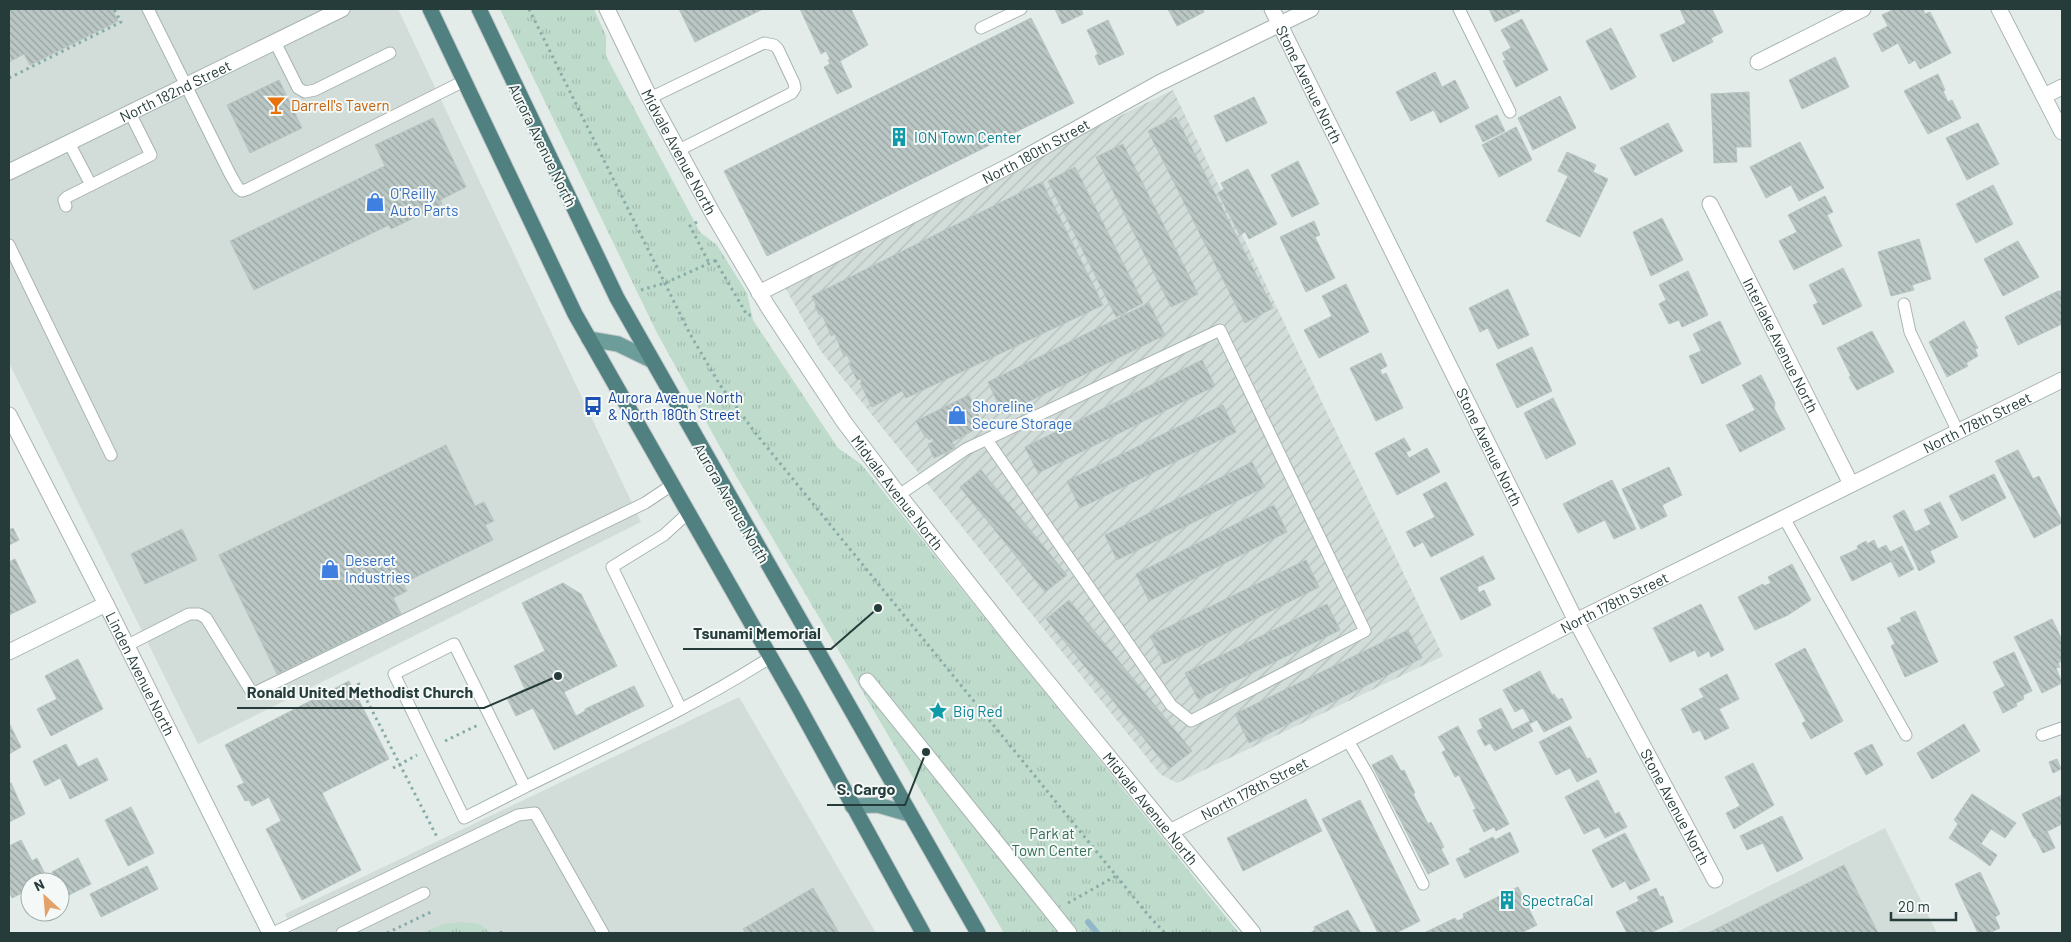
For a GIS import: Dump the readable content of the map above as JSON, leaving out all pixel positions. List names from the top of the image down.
{
  "streets": {
    "highway": ["Aurora Avenue North"],
    "street": [
      "Stone Avenue North",
      "North 182nd Street",
      "North 180th Street",
      "Midvale Avenue North",
      "Interlake Avenue North",
      "North 178th Street",
      "Linden Avenue North"
    ]
  },
  "crossings": [
    ["Stone Avenue North", "North 180th Street"],
    ["Stone Avenue North", "North 178th Street"],
    ["North 180th Street", "Midvale Avenue North"],
    ["Midvale Avenue North", "North 178th Street"],
    ["Interlake Avenue North", "North 178th Street"]
  ],
  "parks": ["Park at Town Center"],
  "places": {
    "bar": ["Darrell's Tavern"],
    "building": ["ION Town Center", "SpectraCal"],
    "shop": ["O'Reilly Auto Parts", "Shoreline Secure Storage", "Deseret Industries"],
    "bus stop": ["Aurora Avenue North & North 180th Street"],
    "other": ["Tsunami Memorial", "Ronald United Methodist Church", "S. Cargo"],
    "place": ["Big Red"]
  },
  "scale_bar": "20 m",
  "north": "top left"
}
